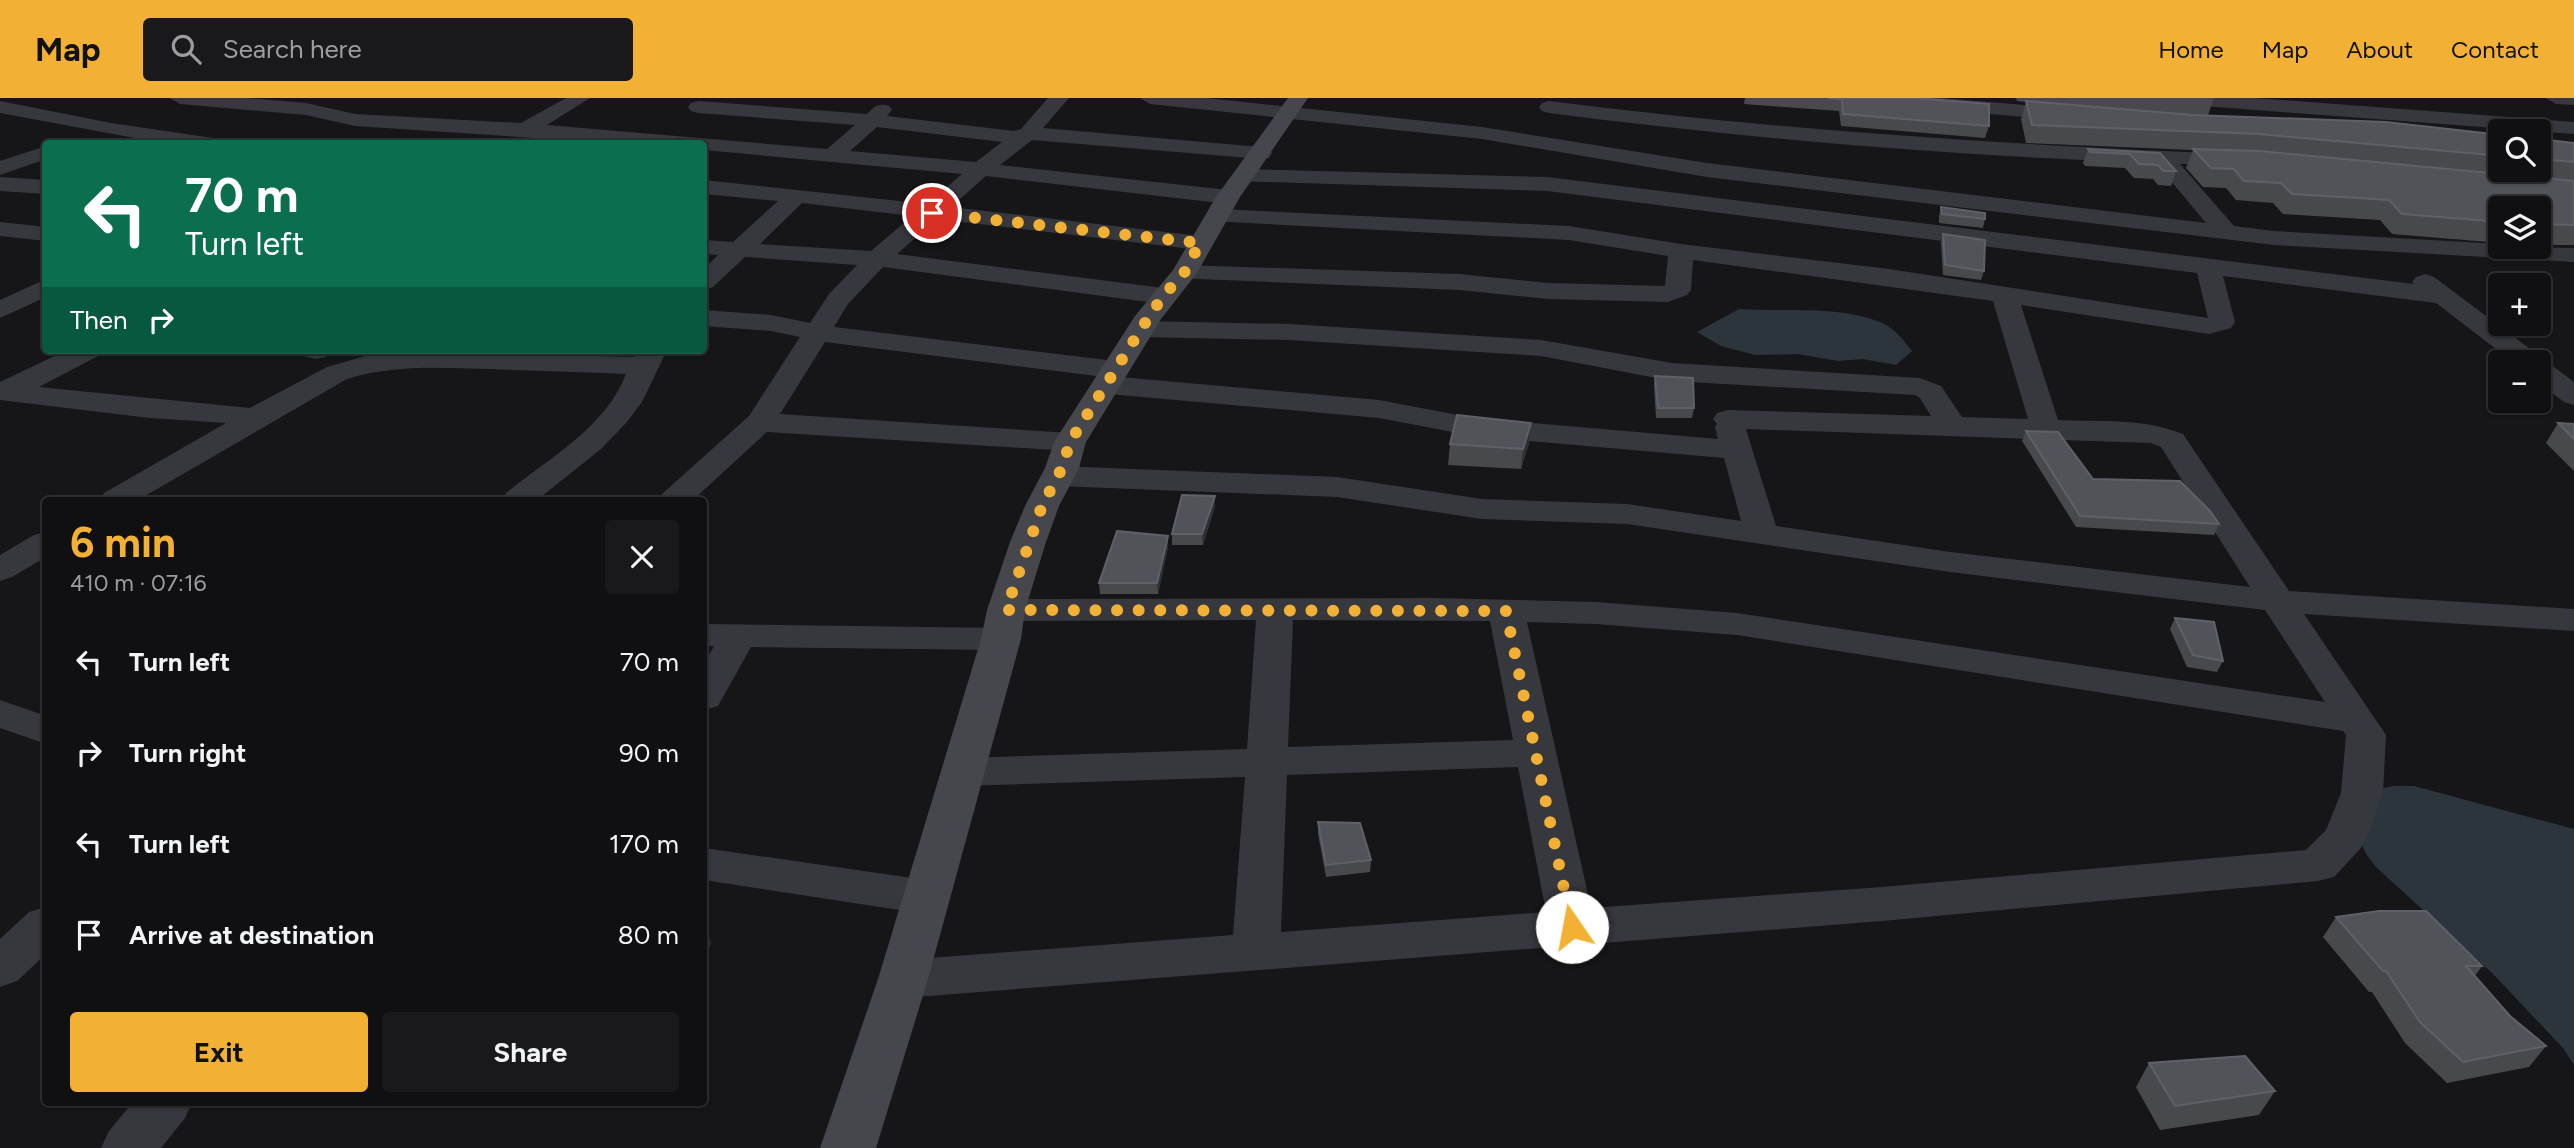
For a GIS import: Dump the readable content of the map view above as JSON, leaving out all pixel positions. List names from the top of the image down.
{
  "page": {
    "header": "Map",
    "search": "Search here",
    "nav": [
      "Home",
      "Map",
      "About",
      "Contact"
    ],
    "map_buttons": ["+", "−"],
    "turn": ["70 m", "Turn left"],
    "then": "Then",
    "heading": ["6 min", "410 m · 07:16"],
    "list": [
      {
        "name": "Turn left",
        "value": "70 m"
      },
      {
        "name": "Turn right",
        "value": "90 m"
      },
      {
        "name": "Turn left",
        "value": "170 m"
      },
      {
        "name": "Arrive at destination",
        "value": "80 m"
      }
    ],
    "buttons": ["Exit", "Share"]
  }
}
